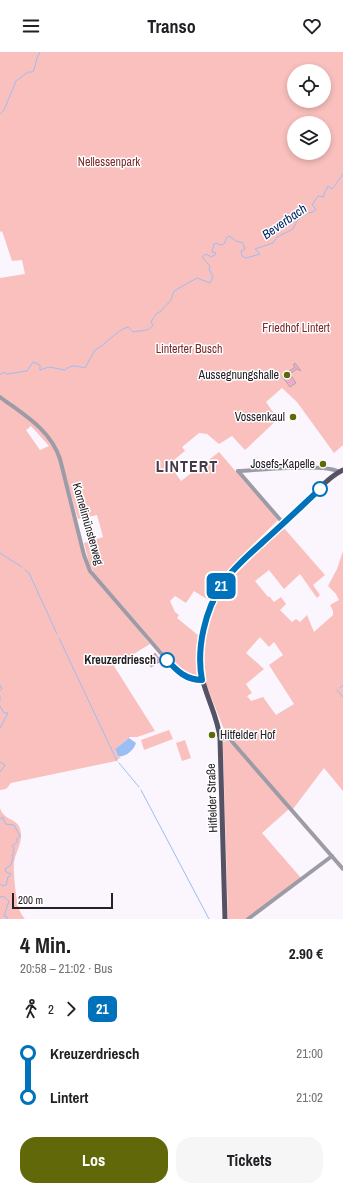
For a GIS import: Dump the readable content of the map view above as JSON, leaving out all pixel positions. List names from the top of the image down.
{
  "streets": {
    "main road": ["Hitfelder Straße"],
    "street": ["Kornelimünsterweg"]
  },
  "crossings": [
    ["Kornelimünsterweg", "Hitfelder Straße"]
  ],
  "districts": ["LINTERT"],
  "water": ["Beverbach"],
  "parks": ["Nellessenpark", "Friedhof Lintert", "Linterter Busch"],
  "places": [
    "Aussegnungshalle",
    "Vossenkaul",
    "Josefs-Kapelle",
    "Kreuzerdriesch",
    "Hitfelder Hof"
  ],
  "lines": ["bus line 21"],
  "scale_bar": "200 m",
  "page": {
    "header": "Transo",
    "on_map": "21",
    "scale": "200 m",
    "heading": ["4 Min.", "20:58 – 21:02 · Bus", "2.90 €"],
    "legs": ["2", "21"],
    "list": [
      {
        "name": "Kreuzerdriesch",
        "value": "21:00"
      },
      {
        "name": "Lintert",
        "value": "21:02"
      }
    ],
    "buttons": ["Los", "Tickets"]
  }
}
